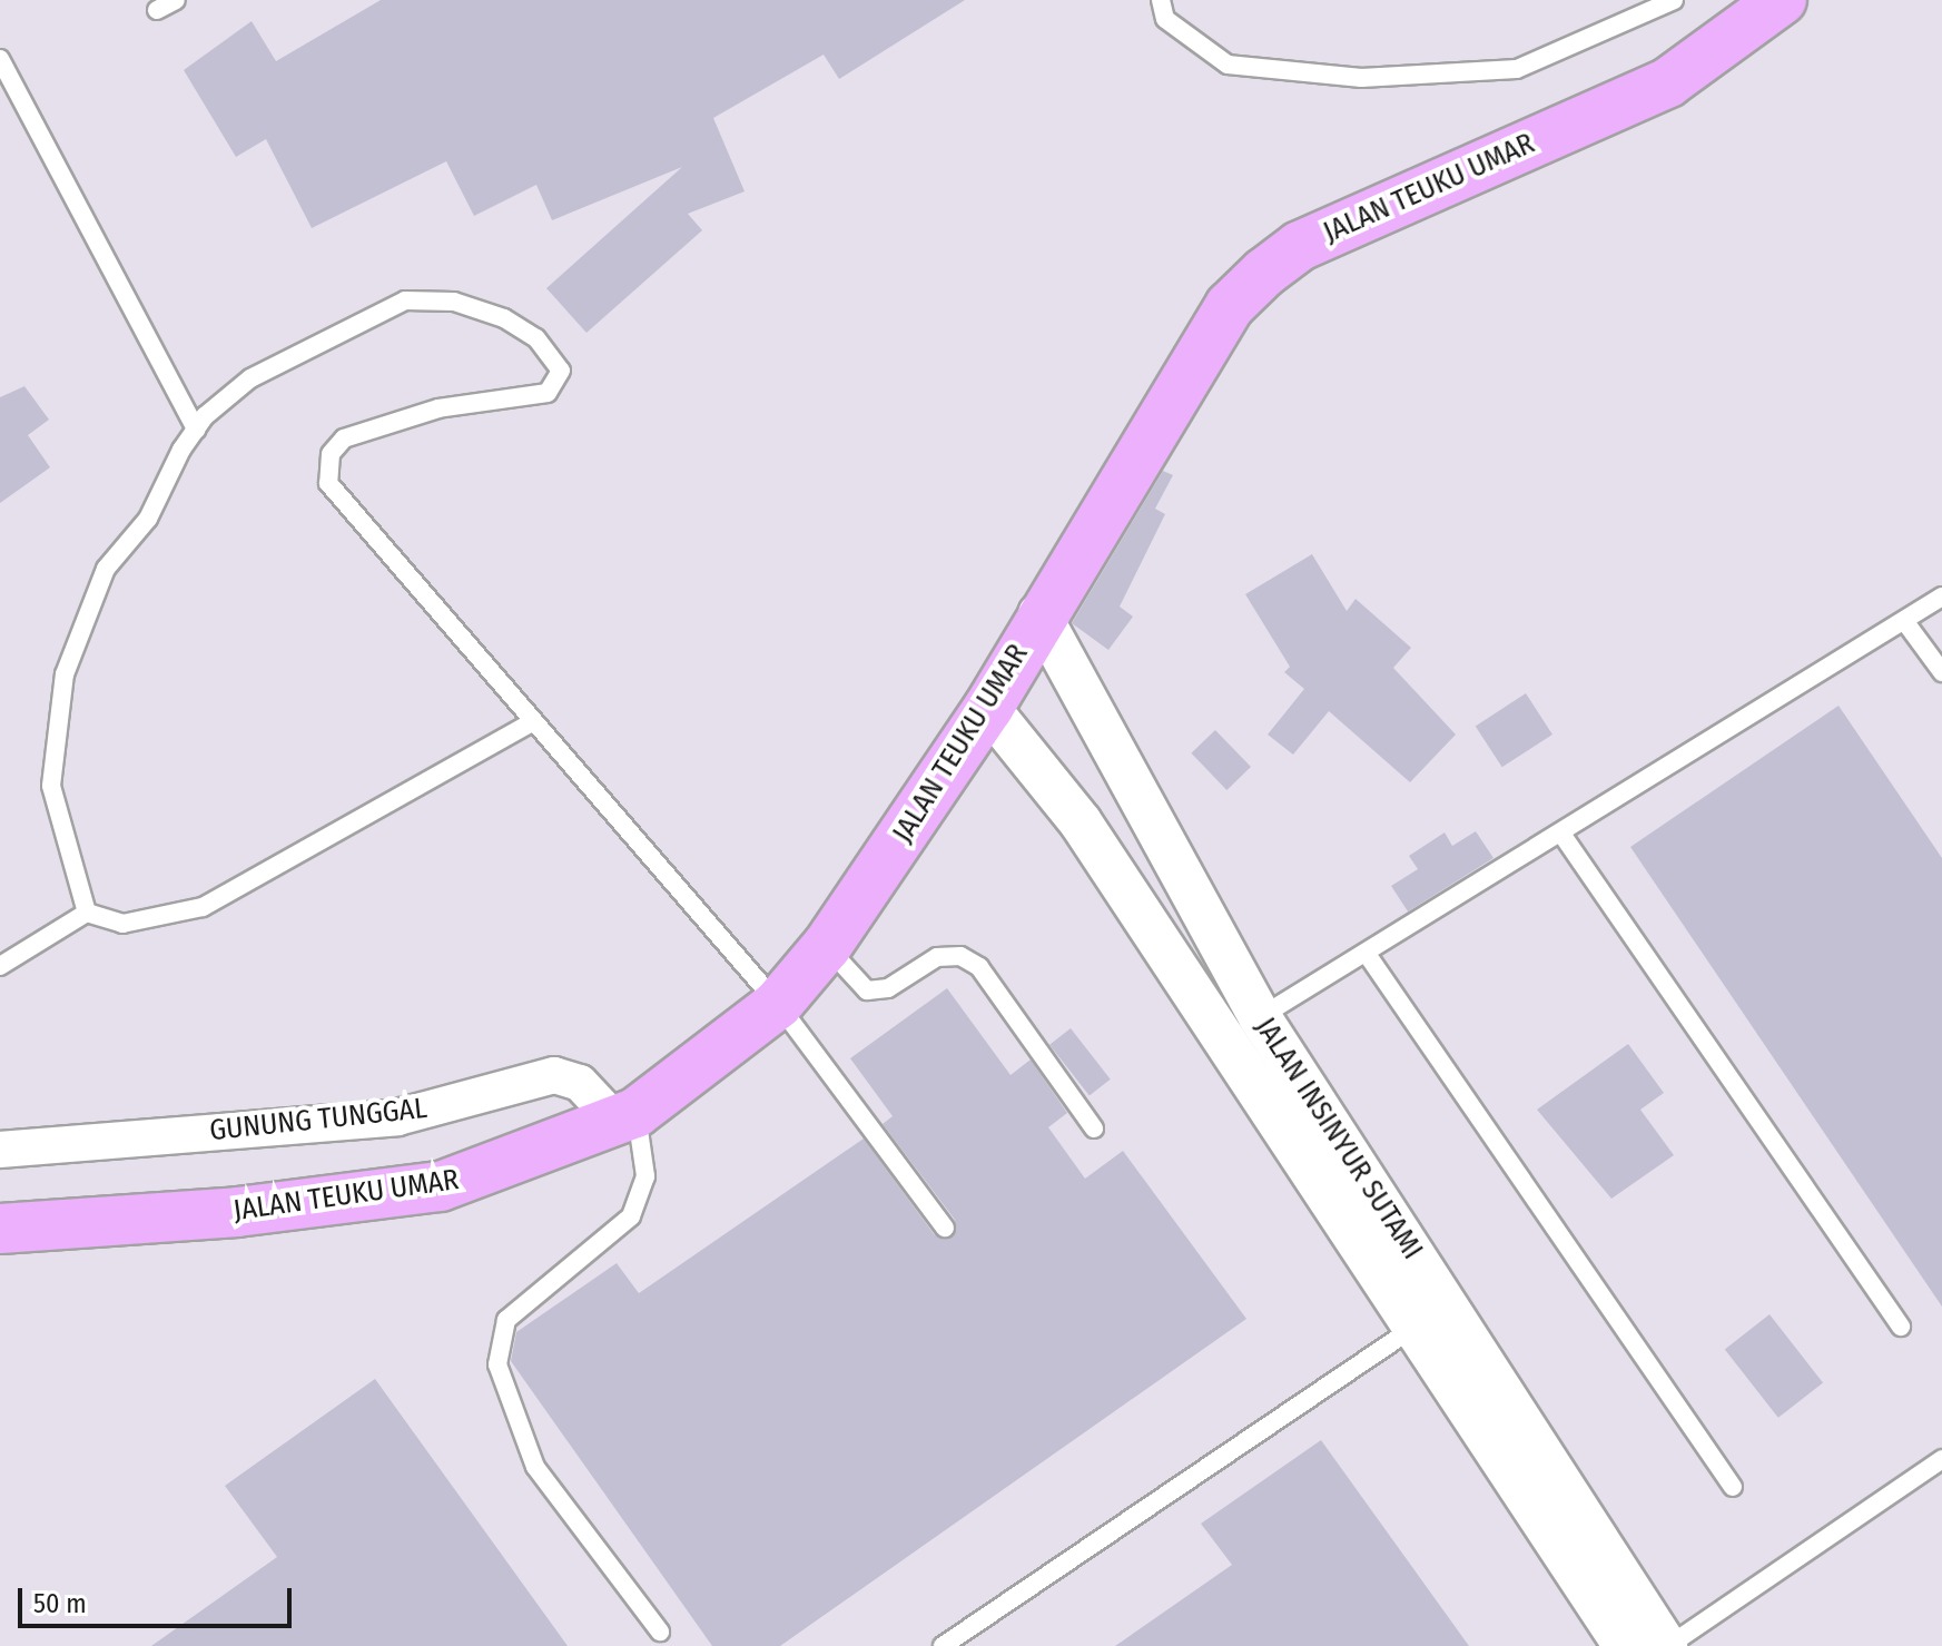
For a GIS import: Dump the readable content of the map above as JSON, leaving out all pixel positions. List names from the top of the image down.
{
  "streets": {
    "main road": ["JALAN TEUKU UMAR"],
    "street": ["GUNUNG TUNGGAL", "JALAN INSINYUR SUTAMI"]
  },
  "crossings": [
    ["JALAN TEUKU UMAR", "GUNUNG TUNGGAL"],
    ["JALAN TEUKU UMAR", "JALAN INSINYUR SUTAMI"]
  ],
  "scale_bar": "50 m"
}
